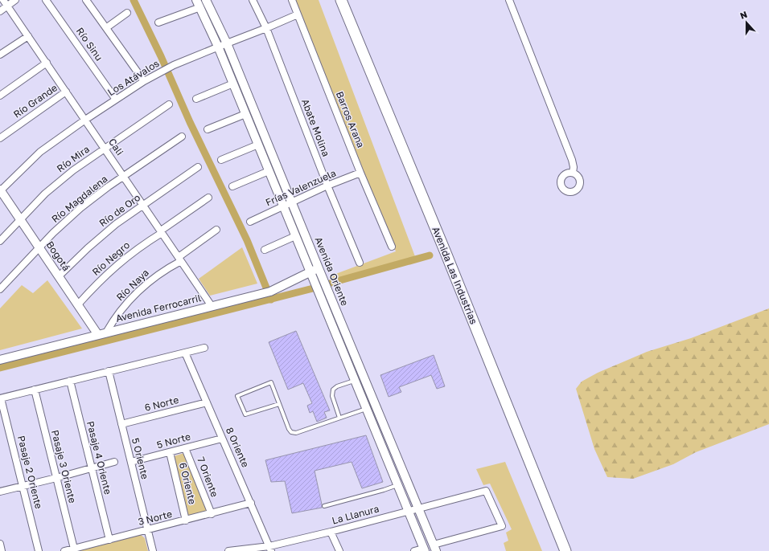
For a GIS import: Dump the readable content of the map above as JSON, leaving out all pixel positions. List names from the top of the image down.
{
  "streets": {
    "main road": ["Avenida Las Industrias"],
    "street": [
      "Río Sinu",
      "Los Atávalos",
      "Río Grande",
      "Barros Arana",
      "Abate Molina",
      "Cali",
      "Río Mira",
      "Frías Valenzuela",
      "Río Magdalena",
      "Río de Oro",
      "Bogotá",
      "Río Negro",
      "Avenida Oriente",
      "Río Naya",
      "Avenida Ferrocarril",
      "6 Norte",
      "5 Norte",
      "8 Oriente",
      "Pasaje 4 Oriente",
      "5 Oriente",
      "Pasaje 3 Oriente",
      "Pasaje 2 Oriente",
      "7 Oriente",
      "6 Oriente",
      "La Llanura",
      "3 Norte"
    ]
  },
  "crossings": [
    ["Río Sinu", "Los Atávalos"],
    ["Los Atávalos", "Barros Arana"],
    ["Los Atávalos", "Abate Molina"],
    ["Los Atávalos", "Cali"],
    ["Los Atávalos", "Bogotá"],
    ["Los Atávalos", "Avenida Oriente"],
    ["Río Grande", "Cali"],
    ["Barros Arana", "Frías Valenzuela"],
    ["Abate Molina", "Frías Valenzuela"],
    ["Cali", "Río Mira"],
    ["Cali", "Río Magdalena"],
    ["Cali", "Río de Oro"],
    ["Cali", "Río Negro"],
    ["Cali", "Río Naya"],
    ["Cali", "Avenida Ferrocarril"],
    ["Río Mira", "Bogotá"],
    ["Frías Valenzuela", "Avenida Oriente"],
    ["Río Magdalena", "Bogotá"],
    ["Río de Oro", "Bogotá"],
    ["Bogotá", "Río Negro"],
    ["Bogotá", "Río Naya"],
    ["Bogotá", "Avenida Ferrocarril"],
    ["Avenida Oriente", "Avenida Ferrocarril"],
    ["Avenida Oriente", "La Llanura"],
    ["Río Naya", "Avenida Ferrocarril"],
    ["6 Norte", "8 Oriente"],
    ["6 Norte", "5 Oriente"],
    ["5 Norte", "8 Oriente"],
    ["5 Norte", "5 Oriente"],
    ["5 Norte", "7 Oriente"],
    ["5 Norte", "6 Oriente"],
    ["8 Oriente", "La Llanura"],
    ["8 Oriente", "3 Norte"],
    ["Pasaje 4 Oriente", "3 Norte"],
    ["5 Oriente", "3 Norte"],
    ["Pasaje 3 Oriente", "3 Norte"],
    ["7 Oriente", "3 Norte"],
    ["6 Oriente", "3 Norte"]
  ],
  "north": "top"
}
